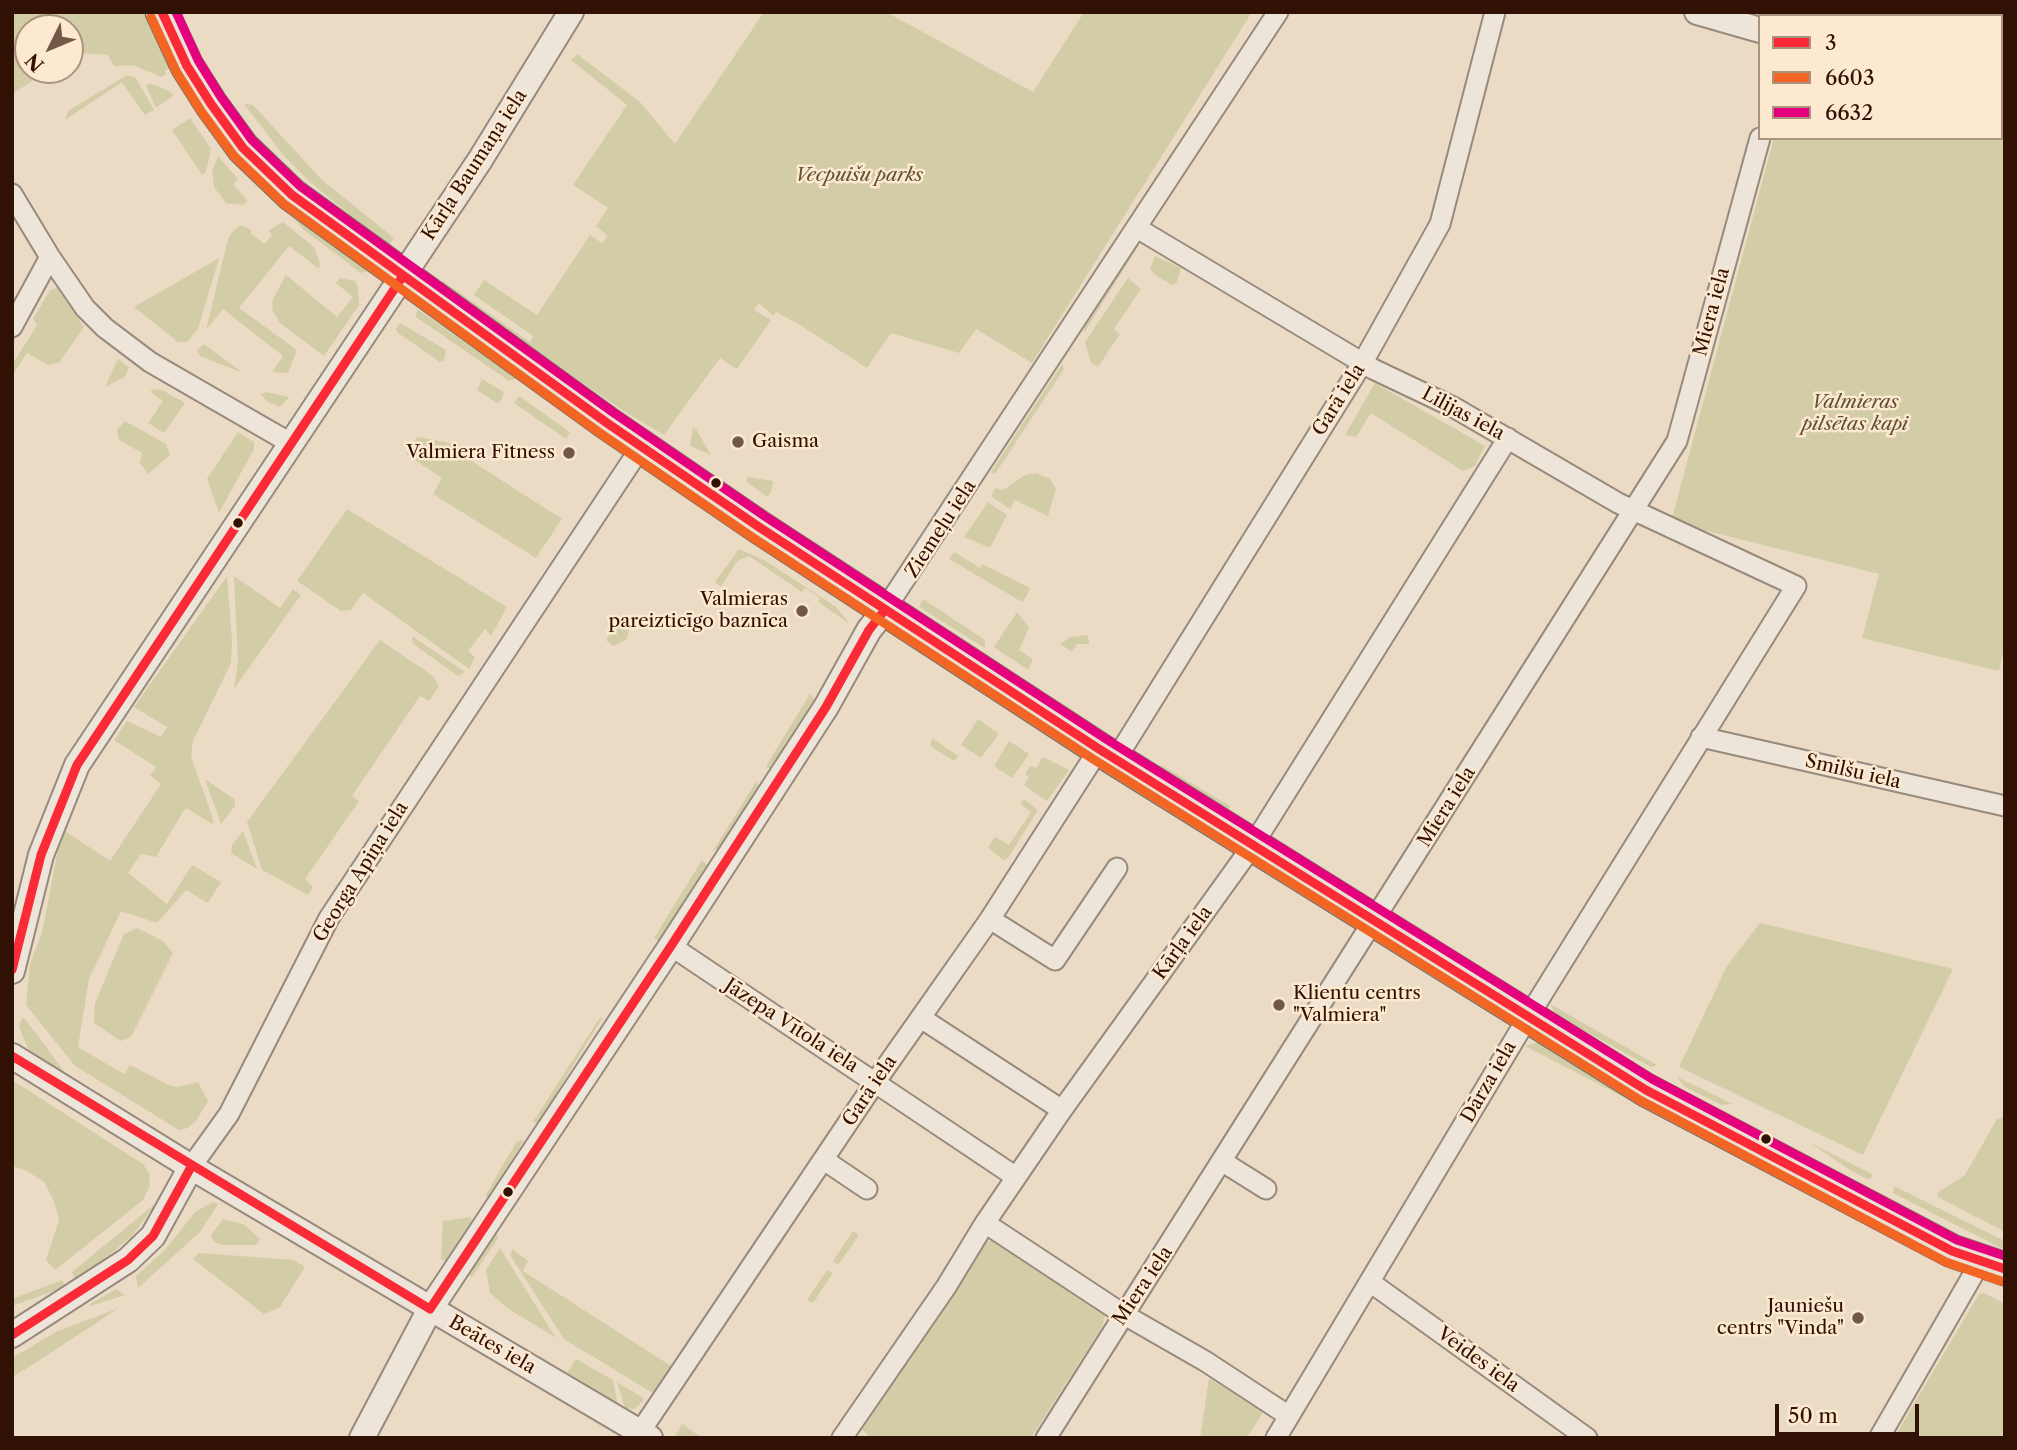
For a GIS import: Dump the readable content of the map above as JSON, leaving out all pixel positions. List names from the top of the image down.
{
  "streets": {
    "street": [
      "Kārļa Baumaņa iela",
      "Miera iela",
      "Garā iela",
      "Lilijas iela",
      "Ziemeļu iela",
      "Smilšu iela",
      "Georga Apiņa iela",
      "Kārļa iela",
      "Jāzepa Vītola iela",
      "Dārza iela",
      "Beātes iela",
      "Veides iela"
    ]
  },
  "crossings": [
    ["Miera iela", "Lilijas iela"],
    ["Garā iela", "Lilijas iela"],
    ["Garā iela", "Jāzepa Vītola iela"],
    ["Garā iela", "Beātes iela"],
    ["Lilijas iela", "Ziemeļu iela"],
    ["Lilijas iela", "Kārļa iela"],
    ["Lilijas iela", "Dārza iela"],
    ["Ziemeļu iela", "Jāzepa Vītola iela"],
    ["Ziemeļu iela", "Beātes iela"],
    ["Smilšu iela", "Dārza iela"],
    ["Georga Apiņa iela", "Beātes iela"],
    ["Kārļa iela", "Jāzepa Vītola iela"],
    ["Dārza iela", "Veides iela"]
  ],
  "parks": ["Vecpuišu parks", "Valmieras pilsētas kapi"],
  "places": [
    "Gaisma",
    "Valmiera Fitness",
    "Valmieras pareizticīgo baznīca",
    "Klientu centrs \"Valmiera\"",
    "Jauniešu centrs \"Vinda\""
  ],
  "lines": ["transit line 3", "transit line 6632", "transit line 6603"],
  "legend": ["3", "6603", "6632"],
  "scale_bar": "50 m",
  "north": "bottom left"
}
